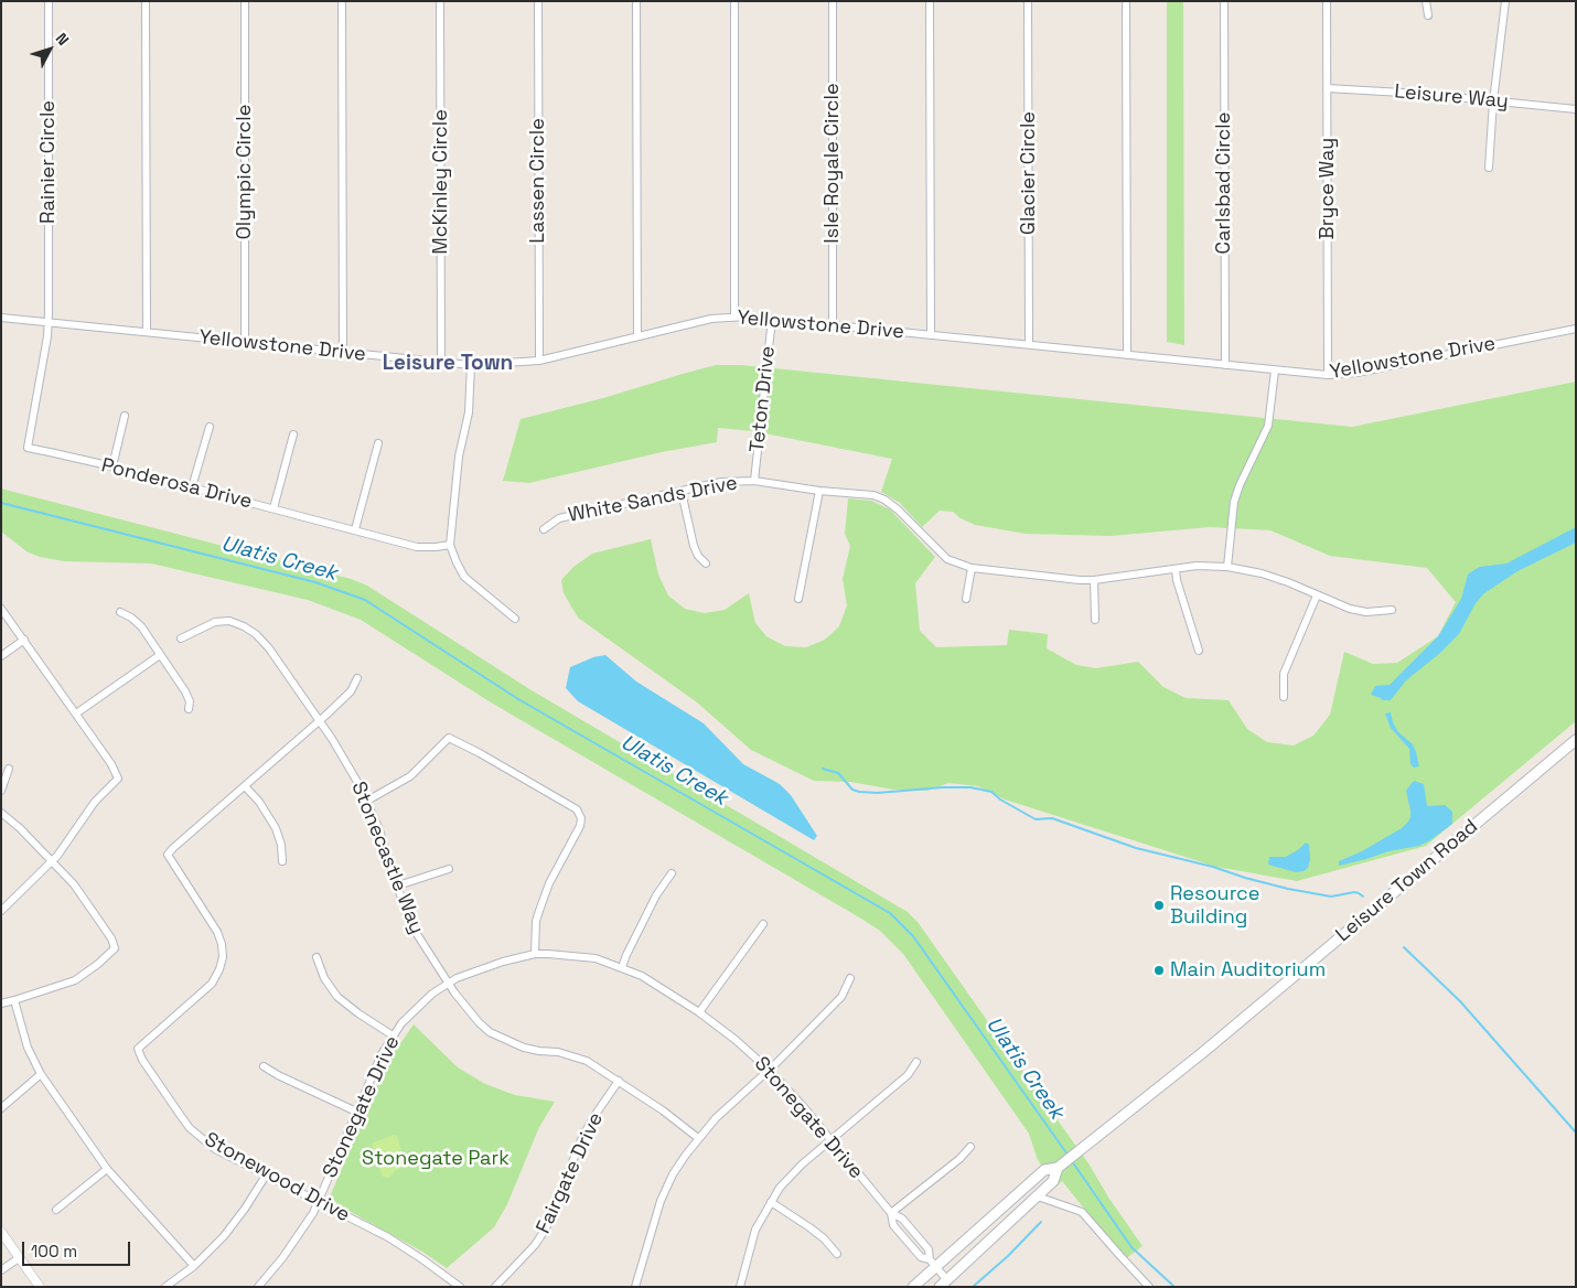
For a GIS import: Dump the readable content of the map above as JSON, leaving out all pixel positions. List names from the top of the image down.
{
  "streets": {
    "main road": ["Leisure Town Road"],
    "street": [
      "Leisure Way",
      "Rainier Circle",
      "Isle Royale Circle",
      "Olympic Circle",
      "Glacier Circle",
      "Lassen Circle",
      "McKinley Circle",
      "Carlsbad Circle",
      "Bryce Way",
      "Yellowstone Drive",
      "Teton Drive",
      "Ponderosa Drive",
      "White Sands Drive",
      "Stonecastle Way",
      "Stonegate Drive",
      "Fairgate Drive",
      "Stonewood Drive"
    ]
  },
  "crossings": [
    ["Leisure Way", "Bryce Way"],
    ["Rainier Circle", "Yellowstone Drive"],
    ["Rainier Circle", "Ponderosa Drive"],
    ["Isle Royale Circle", "Yellowstone Drive"],
    ["Olympic Circle", "Yellowstone Drive"],
    ["Glacier Circle", "Yellowstone Drive"],
    ["Lassen Circle", "Yellowstone Drive"],
    ["McKinley Circle", "Yellowstone Drive"],
    ["Carlsbad Circle", "Yellowstone Drive"],
    ["Bryce Way", "Yellowstone Drive"],
    ["Yellowstone Drive", "Teton Drive"],
    ["Yellowstone Drive", "Ponderosa Drive"],
    ["Teton Drive", "White Sands Drive"],
    ["Stonecastle Way", "Stonegate Drive"],
    ["Stonecastle Way", "Fairgate Drive"],
    ["Stonecastle Way", "Stonewood Drive"],
    ["Leisure Town Road", "Stonegate Drive"],
    ["Stonegate Drive", "Stonewood Drive"]
  ],
  "districts": ["Leisure Town"],
  "water": ["Ulatis Creek"],
  "parks": ["Stonegate Park"],
  "places": ["Resource Building", "Main Auditorium"],
  "scale_bar": "100 m",
  "north": "top right"
}
